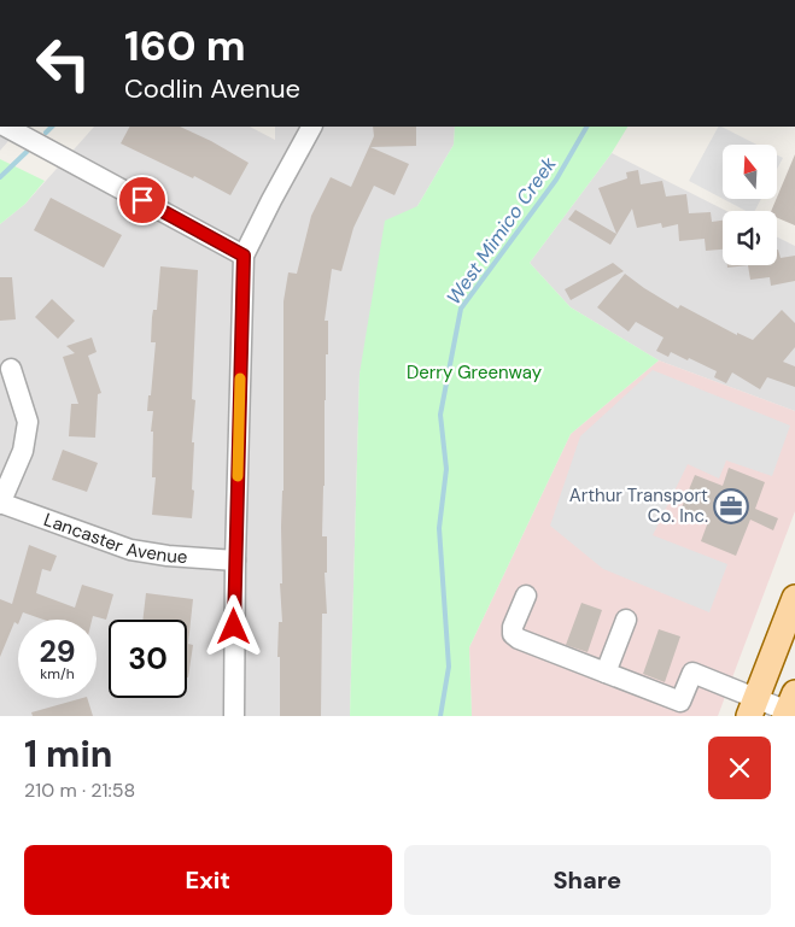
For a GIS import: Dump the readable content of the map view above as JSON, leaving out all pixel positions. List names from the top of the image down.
{
  "streets": {
    "street": ["Lancaster Avenue"]
  },
  "water": ["West Mimico Creek"],
  "parks": ["Derry Greenway"],
  "places": {
    "office": ["Arthur Transport Co. Inc."]
  },
  "north": "top",
  "page": {
    "turn": ["160 m", "Codlin Avenue"],
    "speed": "29 km/h",
    "limit": "30",
    "heading": ["1 min", "210 m · 21:58"],
    "buttons": ["Exit", "Share"]
  }
}
